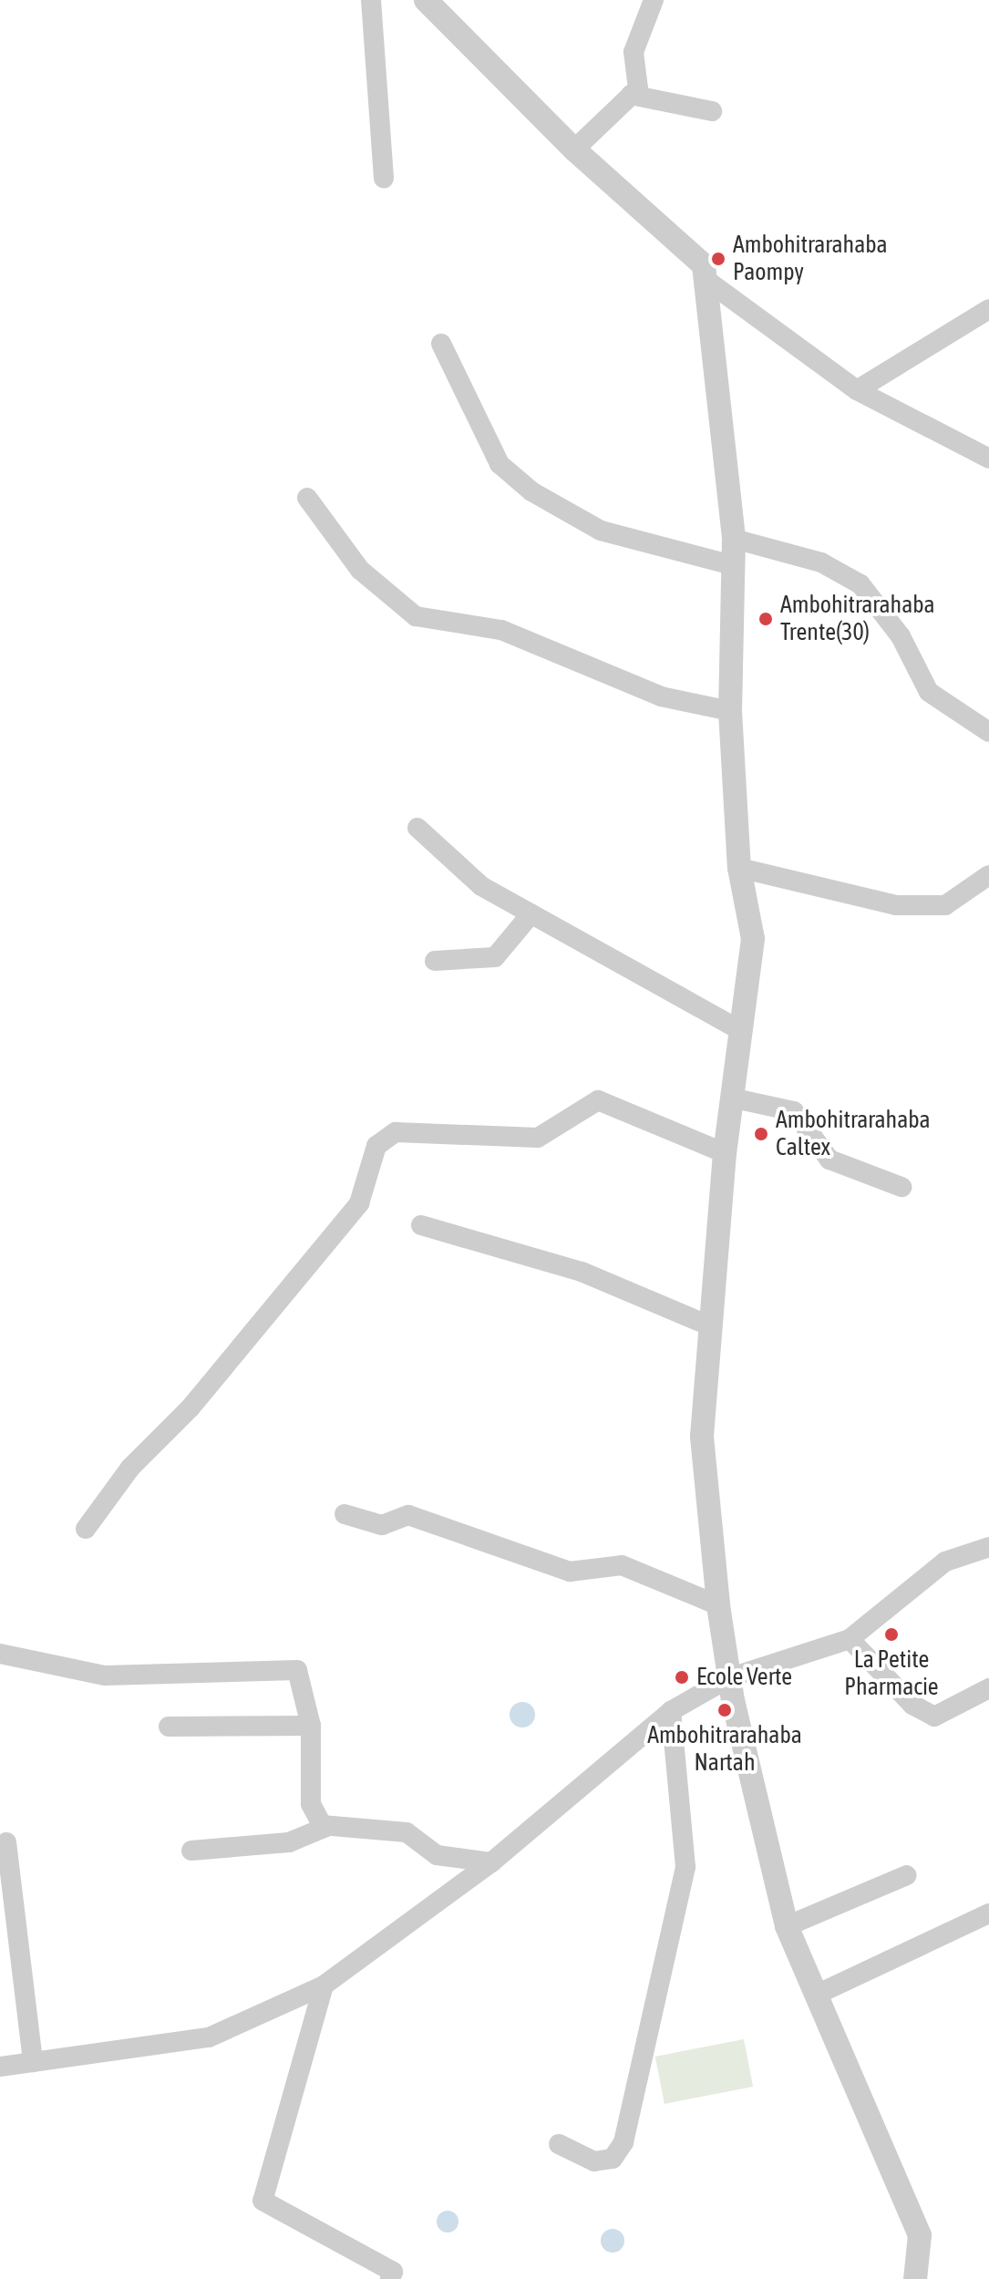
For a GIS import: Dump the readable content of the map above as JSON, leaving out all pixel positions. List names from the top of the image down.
{
  "places": [
    "Ambohitrarahaba Paompy",
    "Ambohitrarahaba Trente(30)",
    "Ambohitrarahaba Caltex",
    "La Petite Pharmacie",
    "Ecole Verte",
    "Ambohitrarahaba Nartah"
  ]
}
